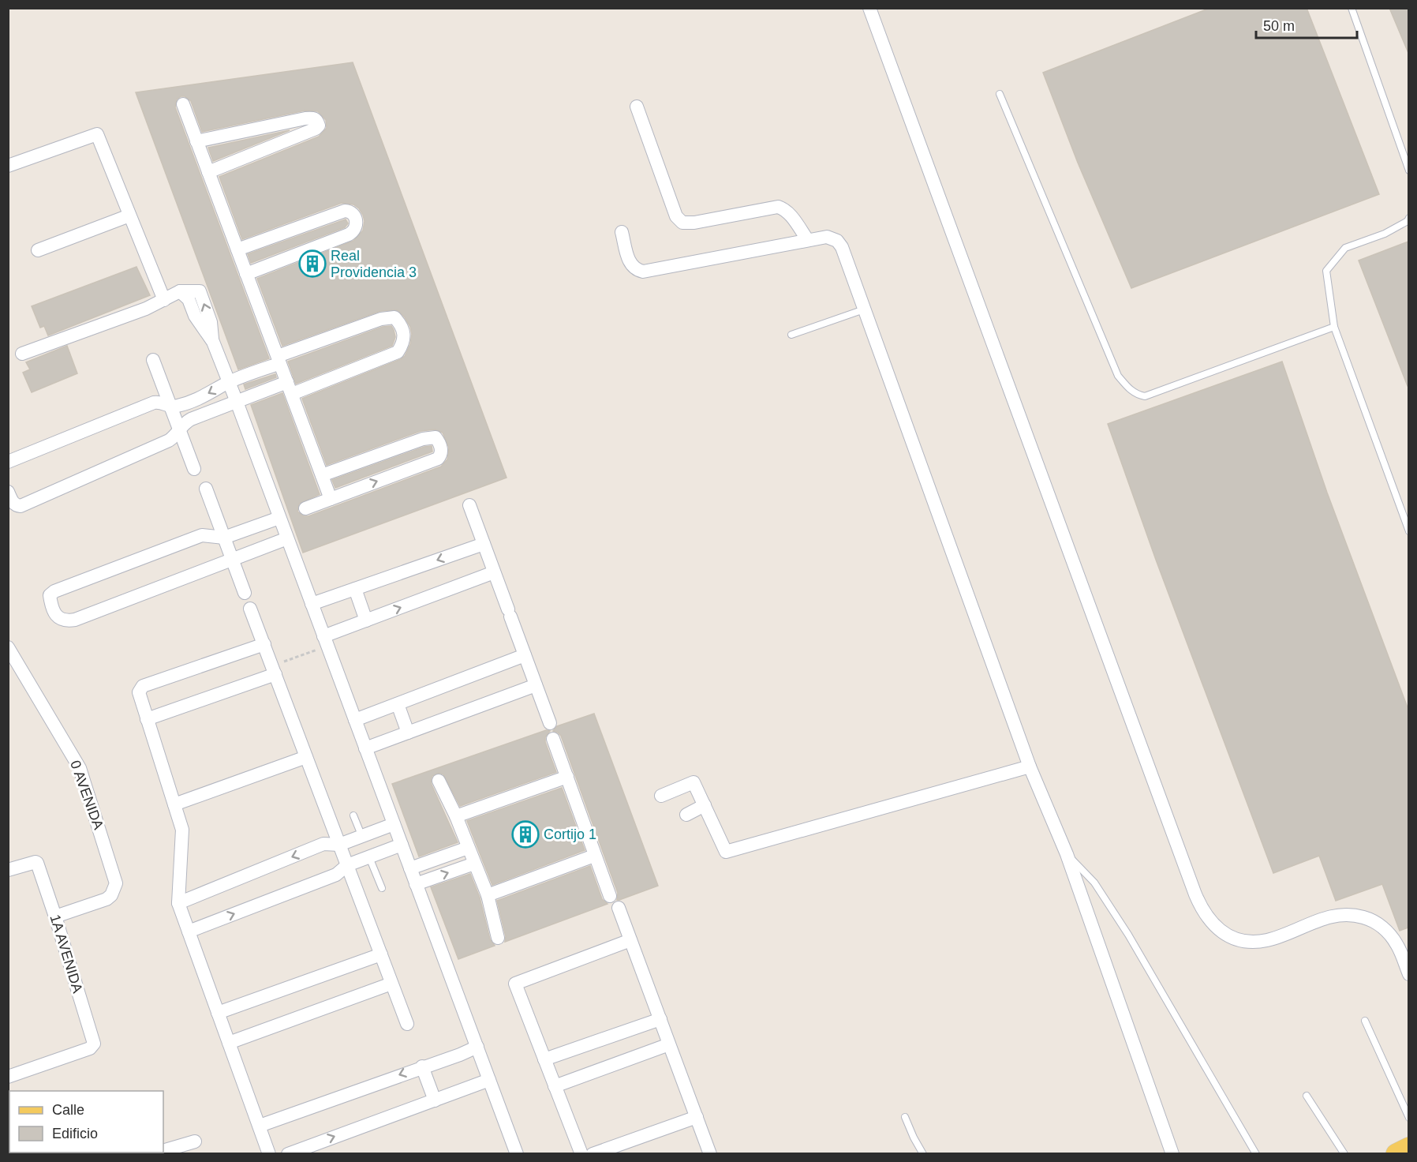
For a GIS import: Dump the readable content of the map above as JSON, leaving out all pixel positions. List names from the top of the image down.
{
  "streets": {
    "street": ["0 AVENIDA", "1A AVENIDA"]
  },
  "crossings": [
    ["0 AVENIDA", "1A AVENIDA"]
  ],
  "places": {
    "building": ["Real Providencia 3", "Cortijo 1"]
  },
  "legend": ["Calle", "Edificio"],
  "scale_bar": "50 m"
}
